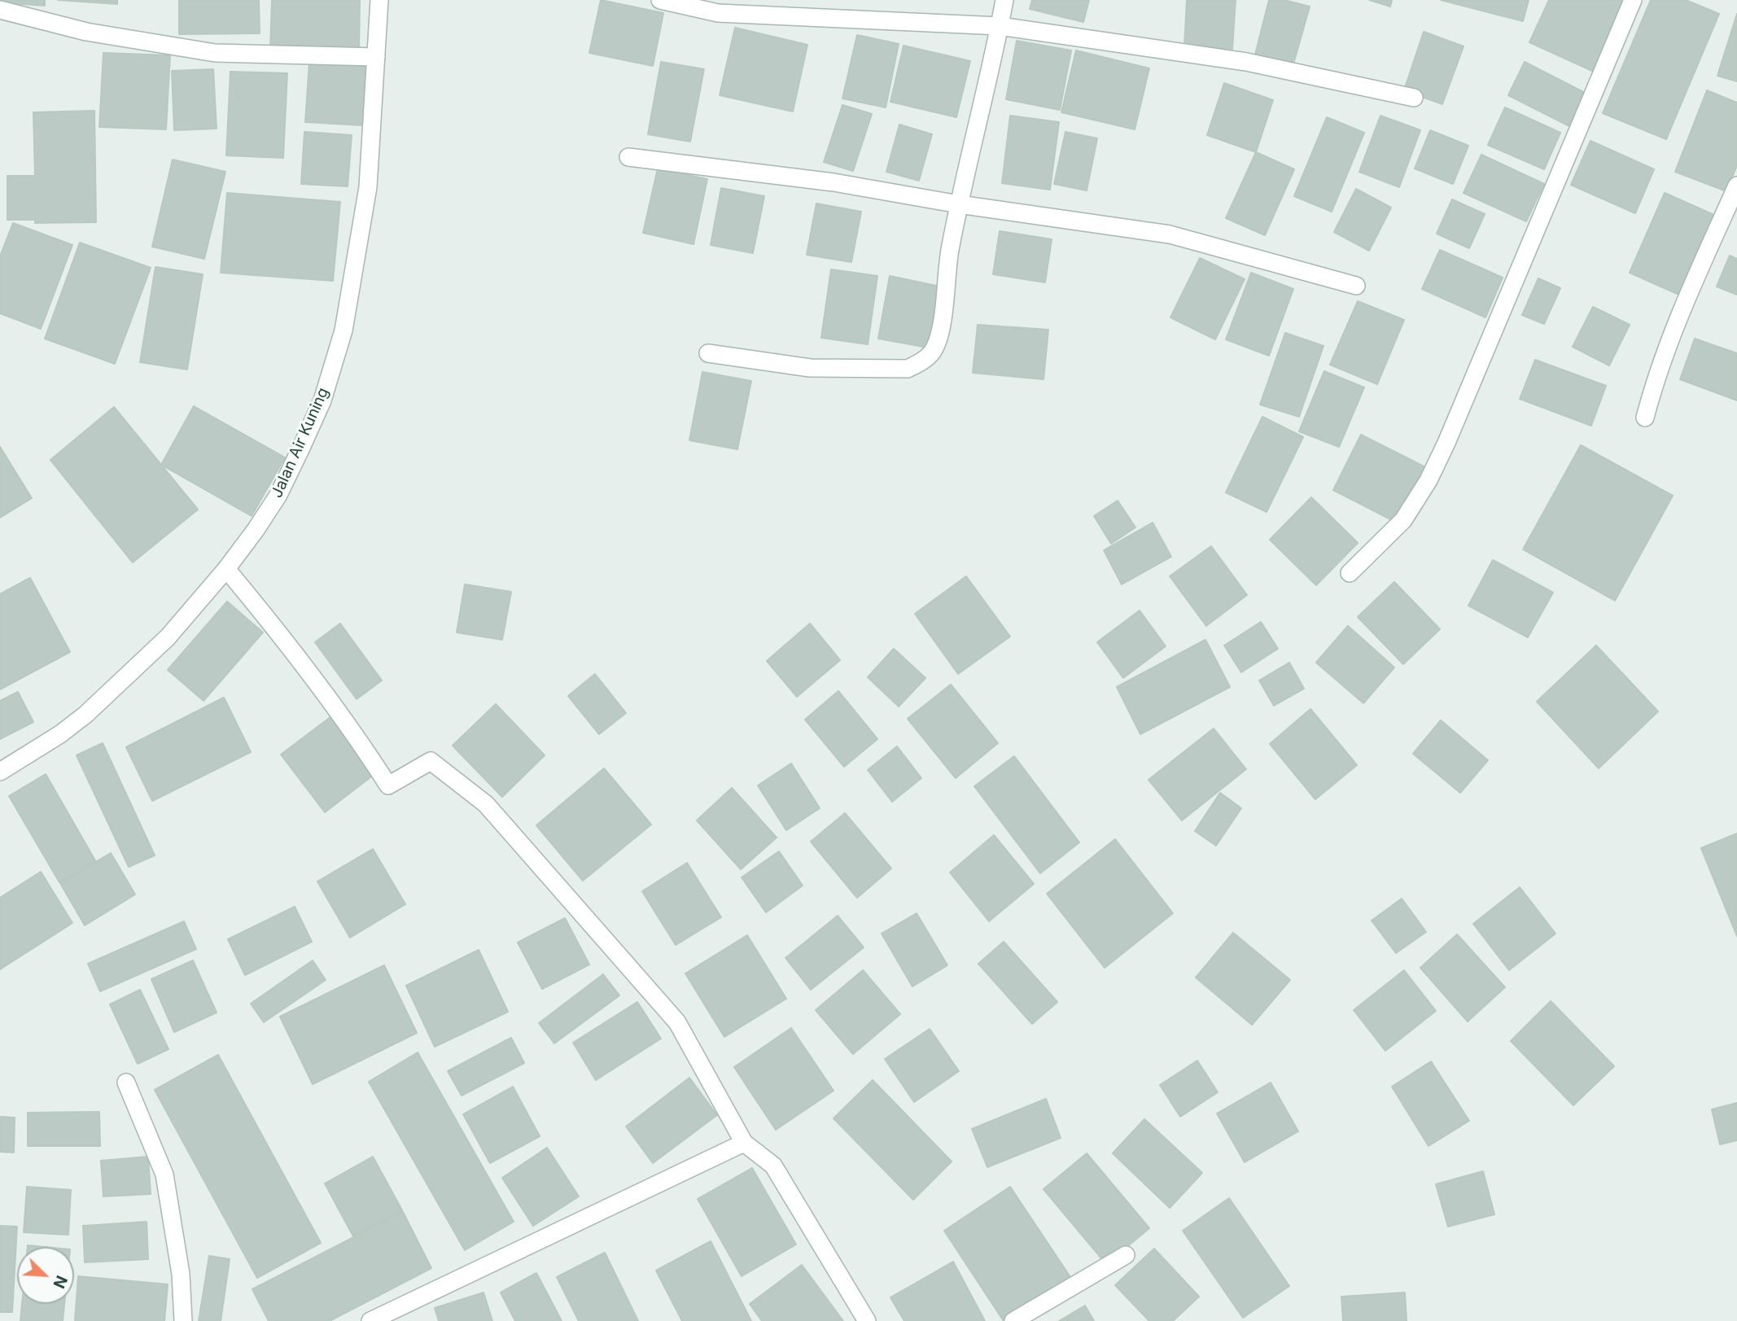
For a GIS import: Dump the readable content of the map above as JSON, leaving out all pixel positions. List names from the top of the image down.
{
  "streets": {
    "street": ["Jalan Air Kuning"]
  },
  "north": "bottom right"
}
